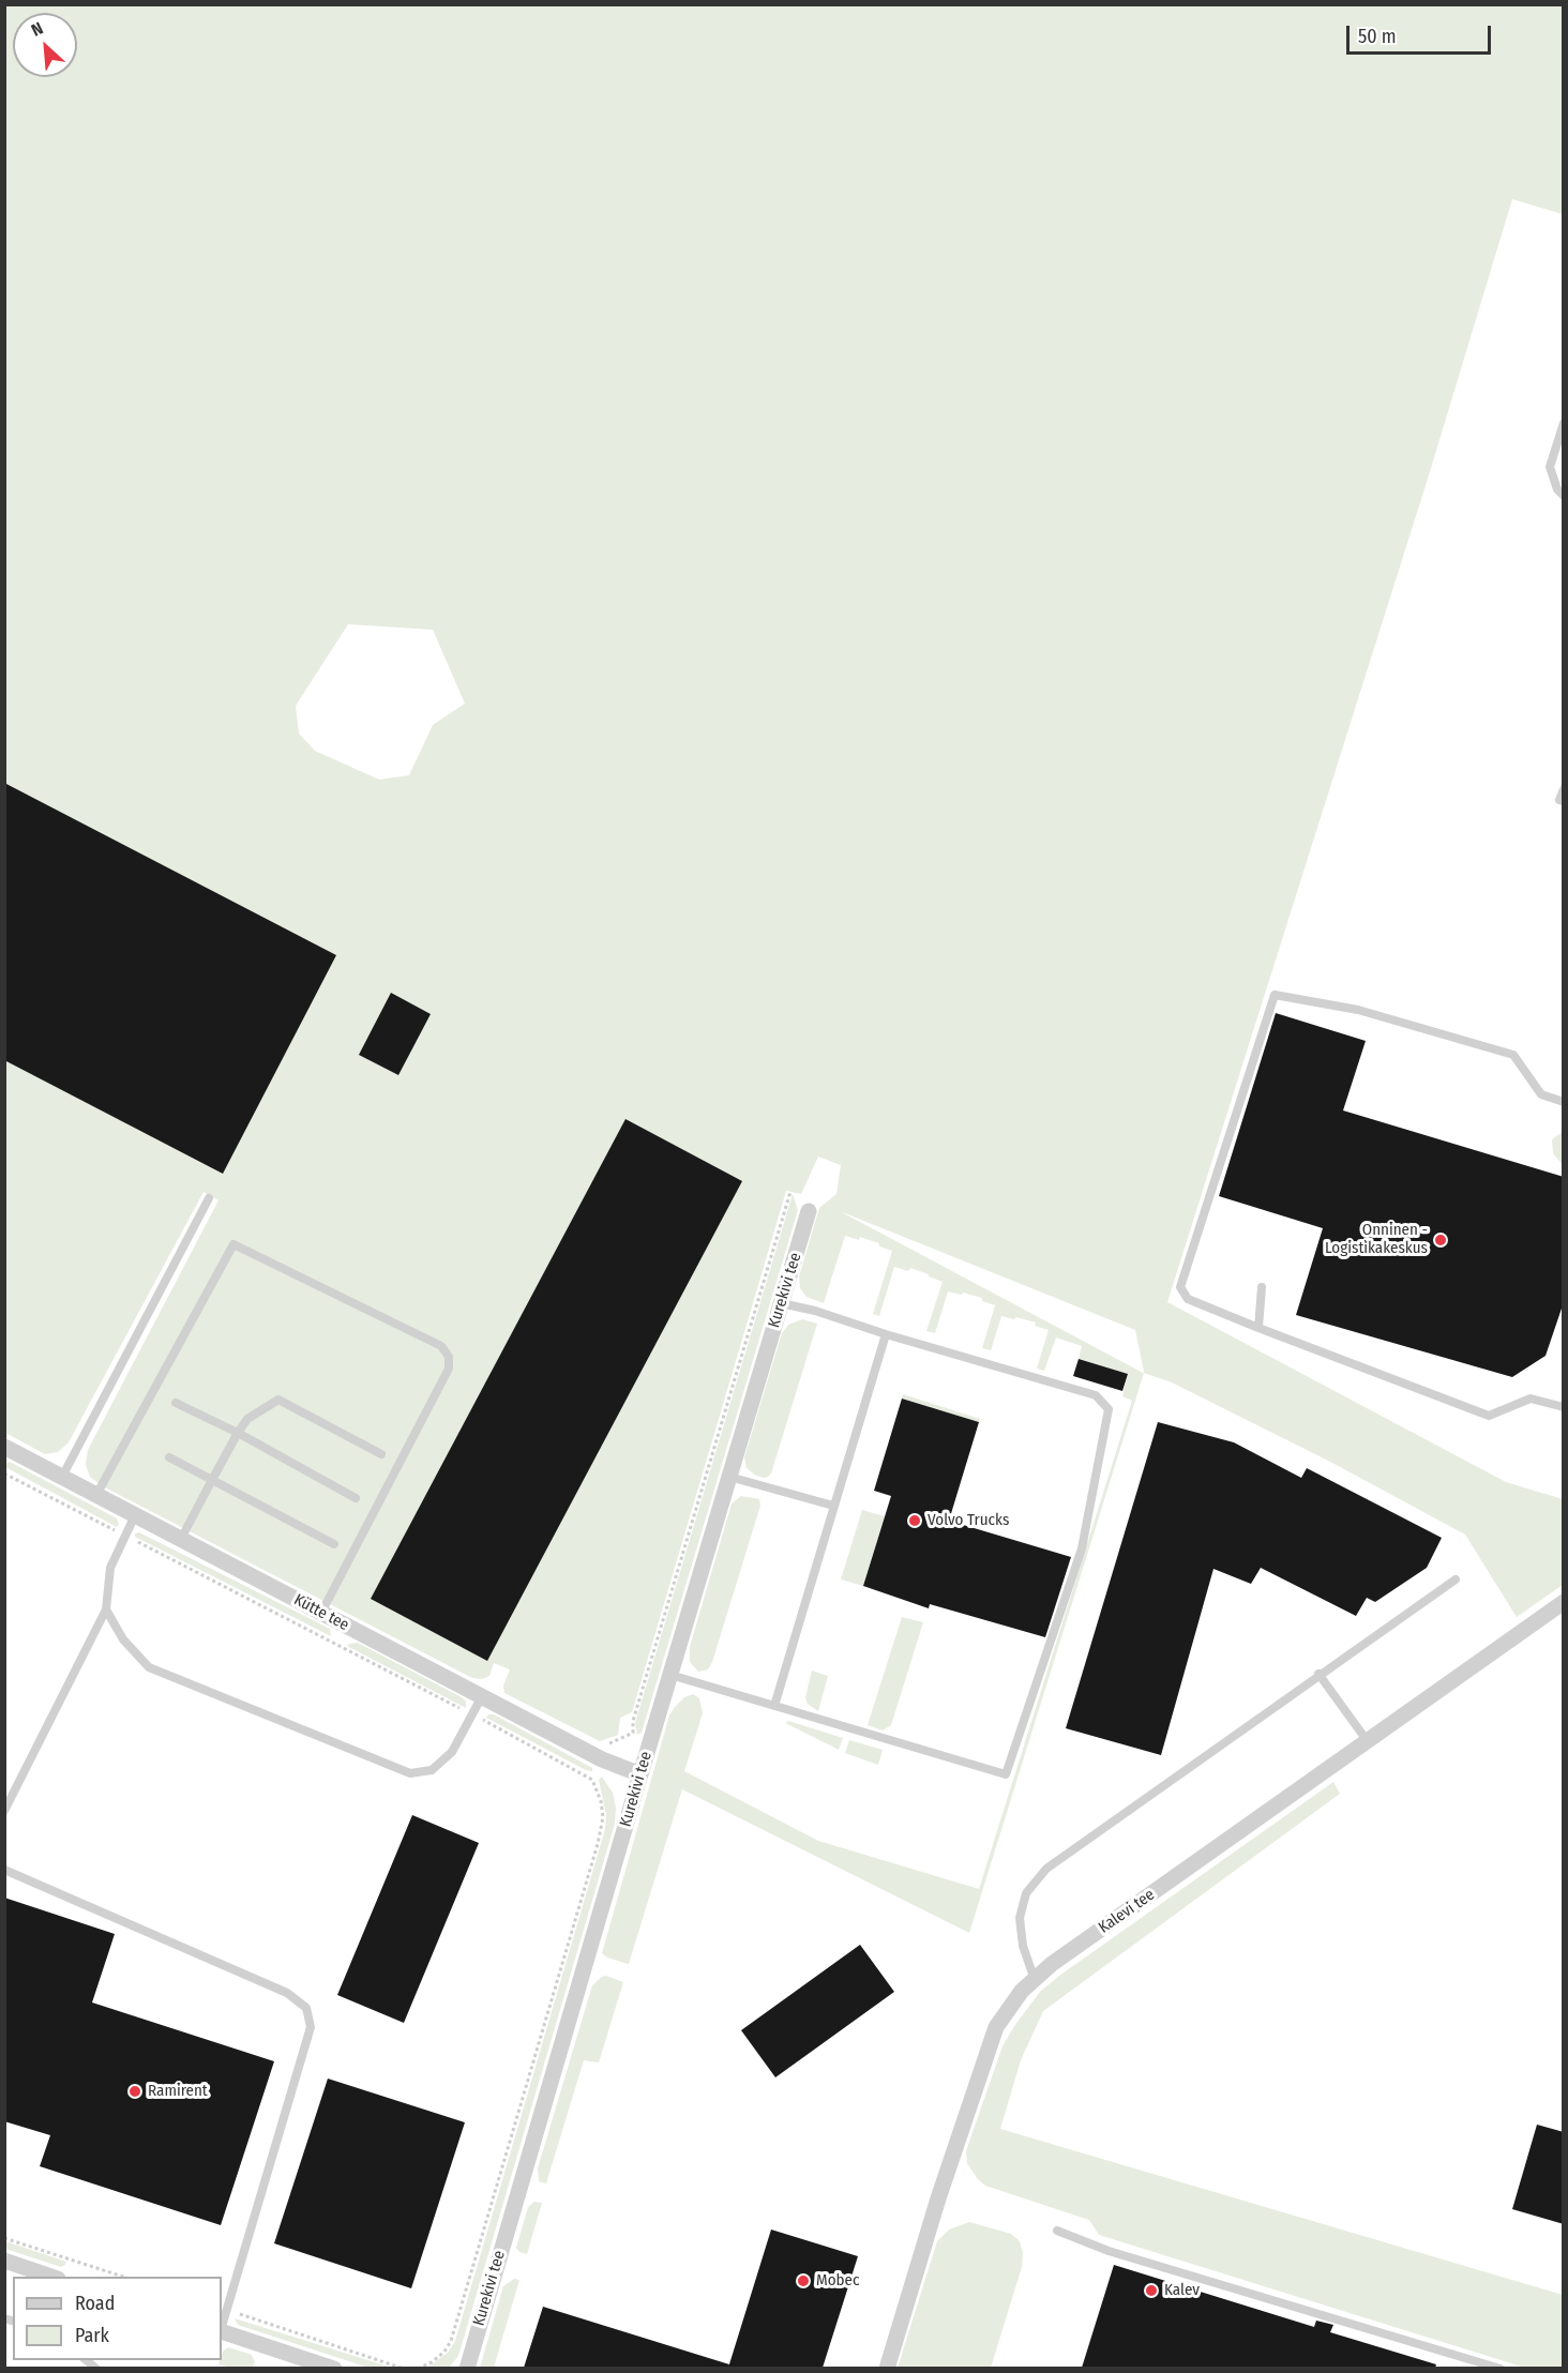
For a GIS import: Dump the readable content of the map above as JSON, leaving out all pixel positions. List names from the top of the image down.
{
  "streets": {
    "street": ["Kurekivi tee", "Kütte tee", "Kalevi tee"]
  },
  "crossings": [
    ["Kurekivi tee", "Kütte tee"]
  ],
  "places": [
    "Onninen - Logistikakeskus",
    "Volvo Trucks",
    "Ramirent",
    "Mobec",
    "Kalev"
  ],
  "legend": ["Road", "Park"],
  "scale_bar": "50 m",
  "north": "top left"
}
